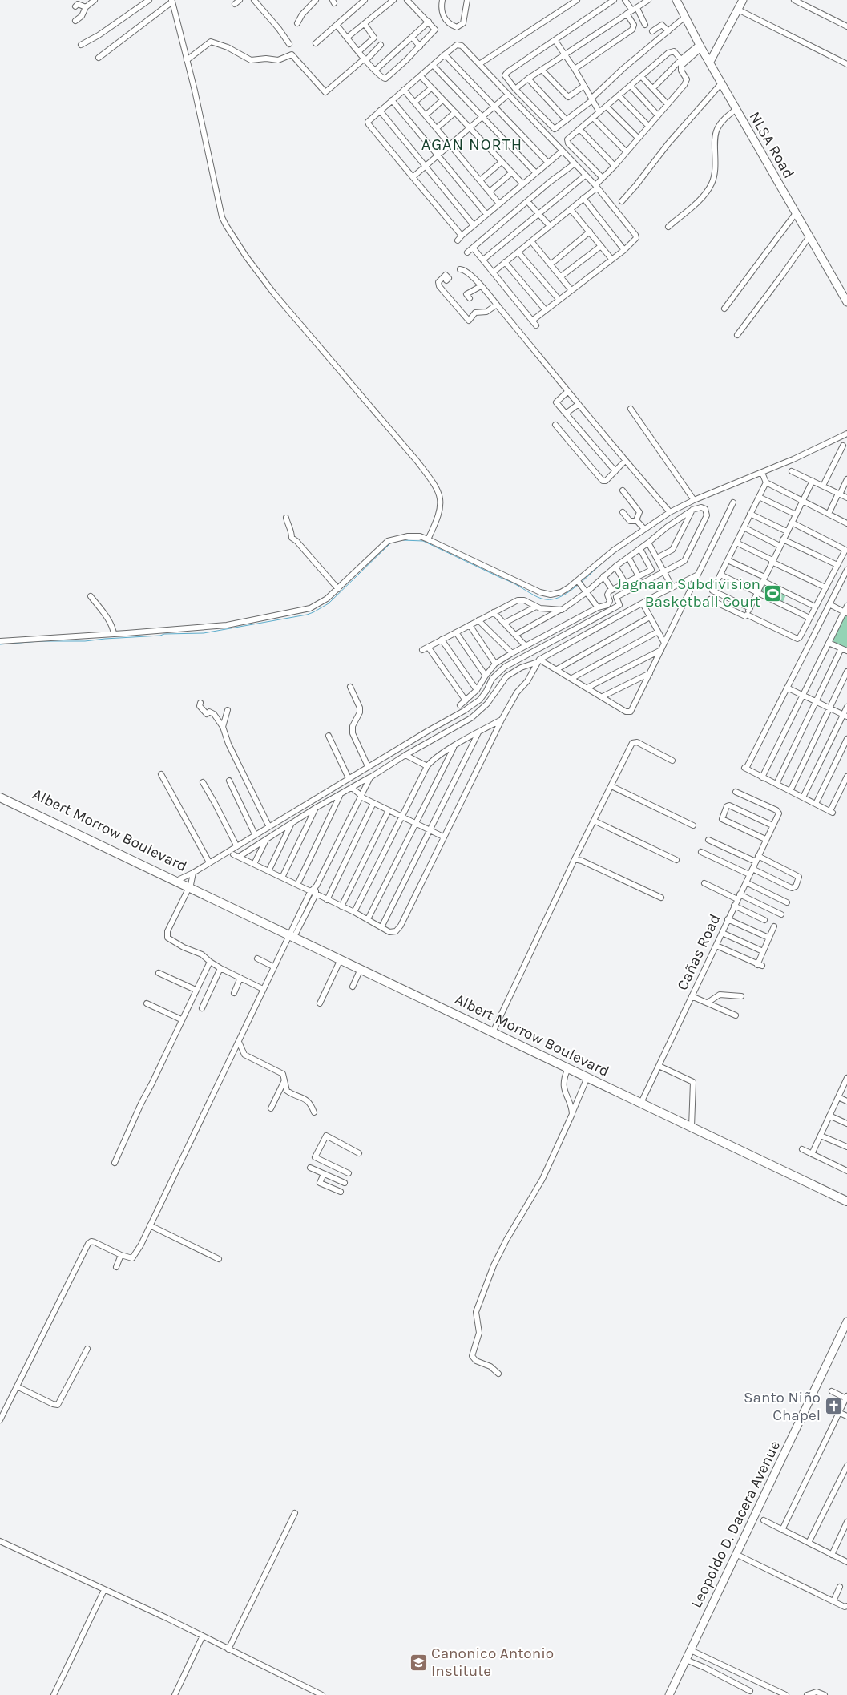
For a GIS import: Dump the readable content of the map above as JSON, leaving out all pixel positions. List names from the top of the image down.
{
  "streets": {
    "highway": ["Albert Morrow Boulevard"],
    "main road": ["NLSA Road", "Leopoldo D. Dacera Avenue"],
    "street": ["Cañas Road"]
  },
  "crossings": [
    ["Albert Morrow Boulevard", "Cañas Road"]
  ],
  "districts": ["AGAN NORTH"],
  "places": {
    "sports": ["Jagnaan Subdivision Basketball Court"],
    "church": ["Santo Niño Chapel"],
    "school or university": ["Canonico Antonio Institute"]
  }
}
